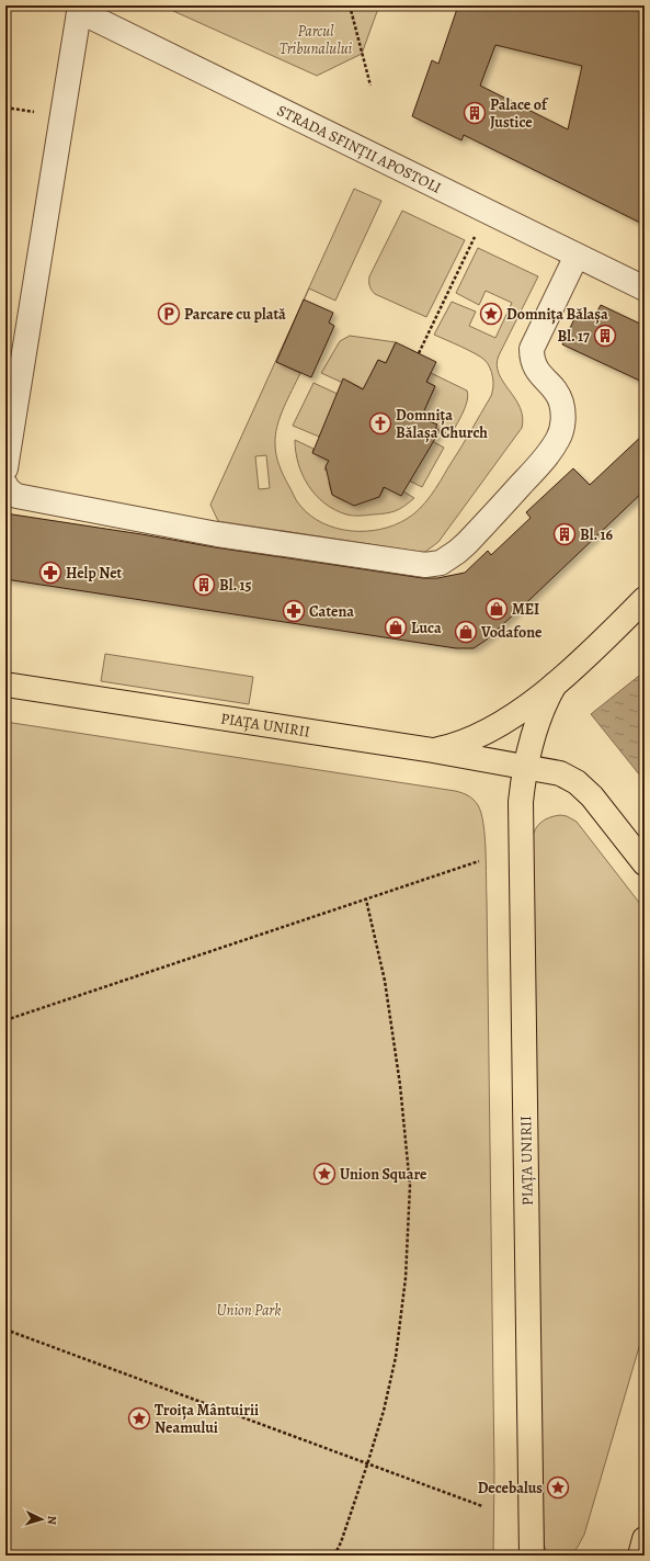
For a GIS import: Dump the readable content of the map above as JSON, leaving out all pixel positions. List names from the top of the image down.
{
  "streets": {
    "main road": ["PIAȚA UNIRII"],
    "street": ["STRADA SFINȚII APOSTOLI"]
  },
  "parks": ["Parcul Tribunalului", "Union Park"],
  "places": {
    "building": [
      "Palace of Justice",
      "Bl. 17",
      "Bl. 16",
      "Bl. 15"
    ],
    "parking": ["Parcare cu plată"],
    "place": [
      "Domnița Bălașa",
      "Union Square",
      "Troița Mântuirii Neamului",
      "Decebalus"
    ],
    "church": ["Domnița Bălașa Church"],
    "pharmacy": ["Help Net", "Catena"],
    "shop": ["MEI", "Luca", "Vodafone"]
  },
  "north": "right"
}
